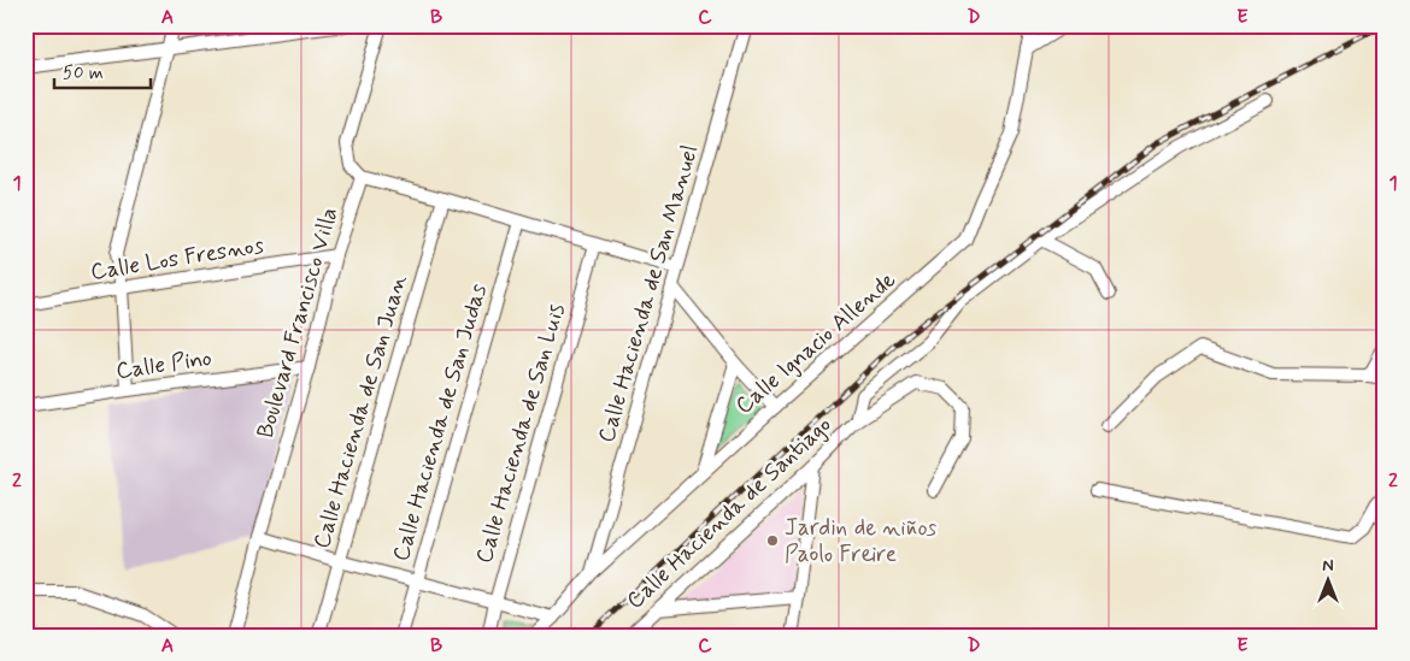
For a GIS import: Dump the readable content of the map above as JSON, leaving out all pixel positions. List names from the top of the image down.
{
  "streets": {
    "street": [
      "Calle Los Fresnos",
      "Calle Hacienda de San Manuel",
      "Boulevard Francisco Villa",
      "Calle Ignacio Allende",
      "Calle Pino",
      "Calle Hacienda de San Juan",
      "Calle Hacienda de San Judas",
      "Calle Hacienda de San Luis",
      "Calle Hacienda de Santiago"
    ]
  },
  "crossings": [
    ["Calle Los Fresnos", "Boulevard Francisco Villa"],
    ["Calle Hacienda de San Manuel", "Calle Ignacio Allende"],
    ["Boulevard Francisco Villa", "Calle Pino"]
  ],
  "places": ["Jardin de niños Paolo Freire"],
  "scale_bar": "50 m",
  "north": "top",
  "grid": {
    "columns": [
      "A",
      "B",
      "C",
      "D",
      "E"
    ],
    "rows": ["1", "2"]
  }
}
